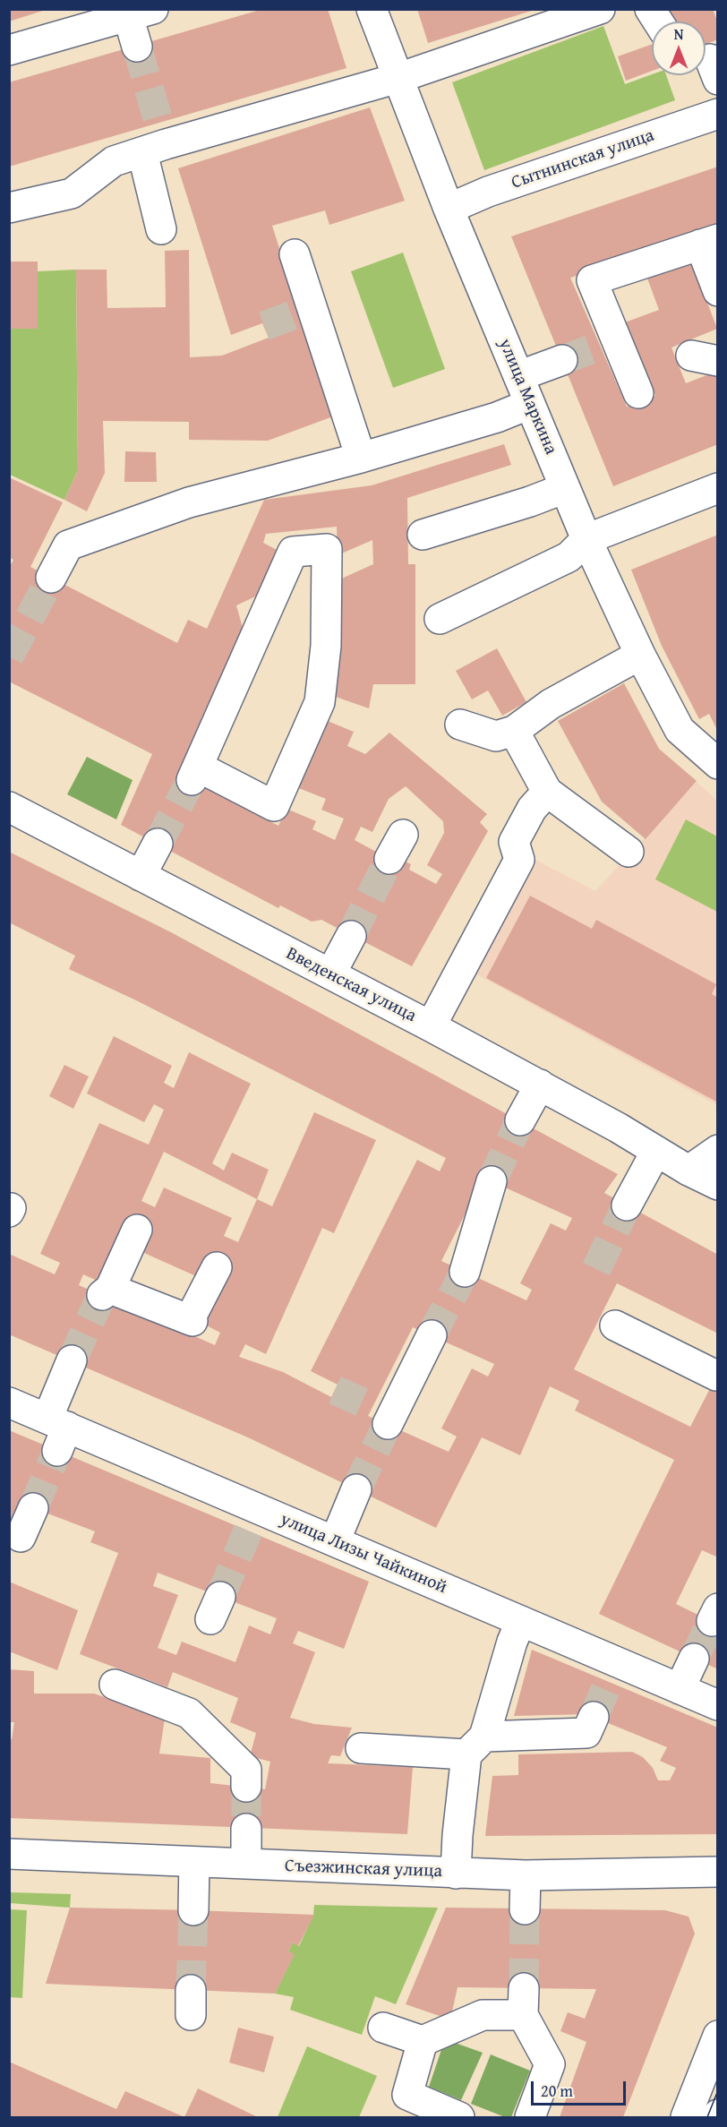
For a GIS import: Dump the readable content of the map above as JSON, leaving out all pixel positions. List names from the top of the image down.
{
  "streets": {
    "street": [
      "Сытнинская улица",
      "улица Маркина",
      "Введенская улица",
      "улица Лизы Чайкиной",
      "Съезжинская улица"
    ]
  },
  "crossings": [
    ["Сытнинская улица", "улица Маркина"]
  ],
  "scale_bar": "20 m",
  "north": "top"
}
